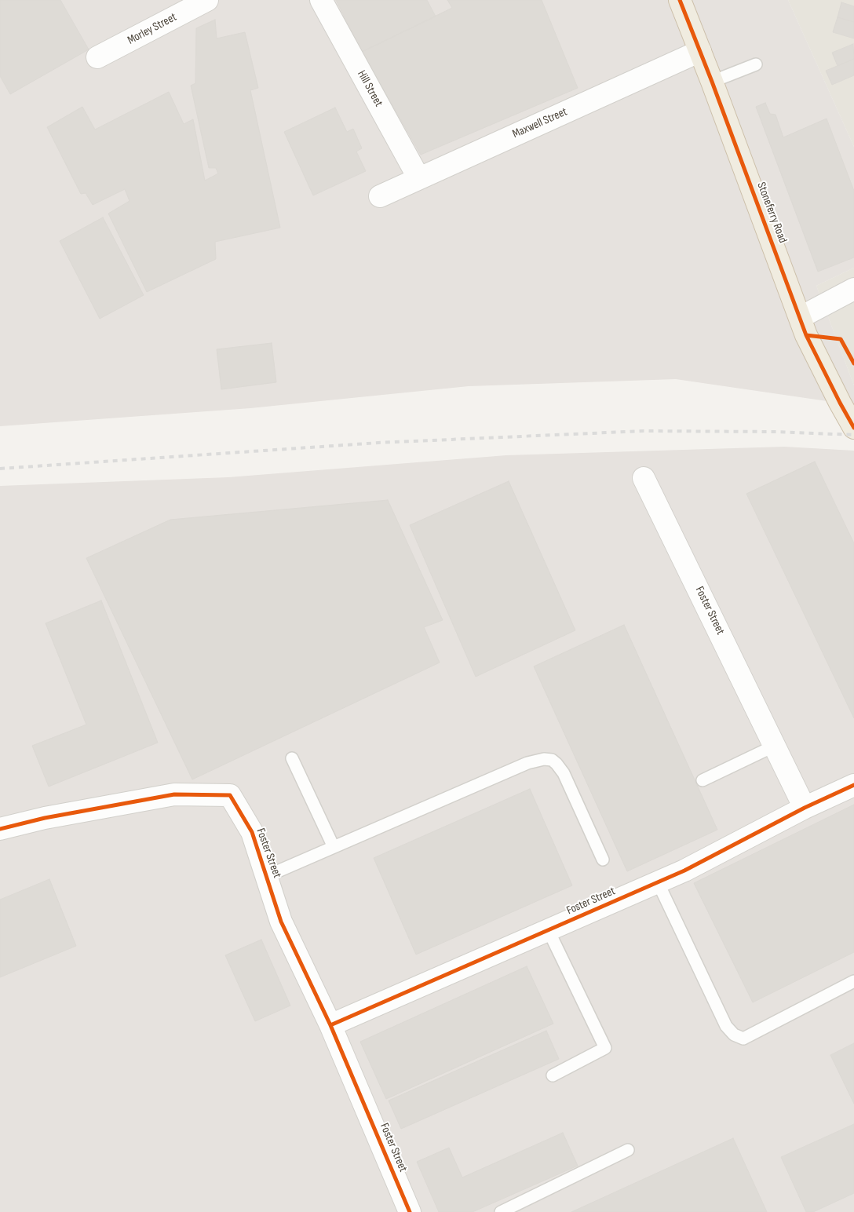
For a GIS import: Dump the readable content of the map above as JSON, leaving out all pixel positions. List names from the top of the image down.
{
  "streets": {
    "highway": ["Stoneferry Road"],
    "street": [
      "Morley Street",
      "Hill Street",
      "Maxwell Street",
      "Foster Street"
    ]
  },
  "crossings": [
    ["Hill Street", "Maxwell Street"],
    ["Maxwell Street", "Stoneferry Road"]
  ]
}
